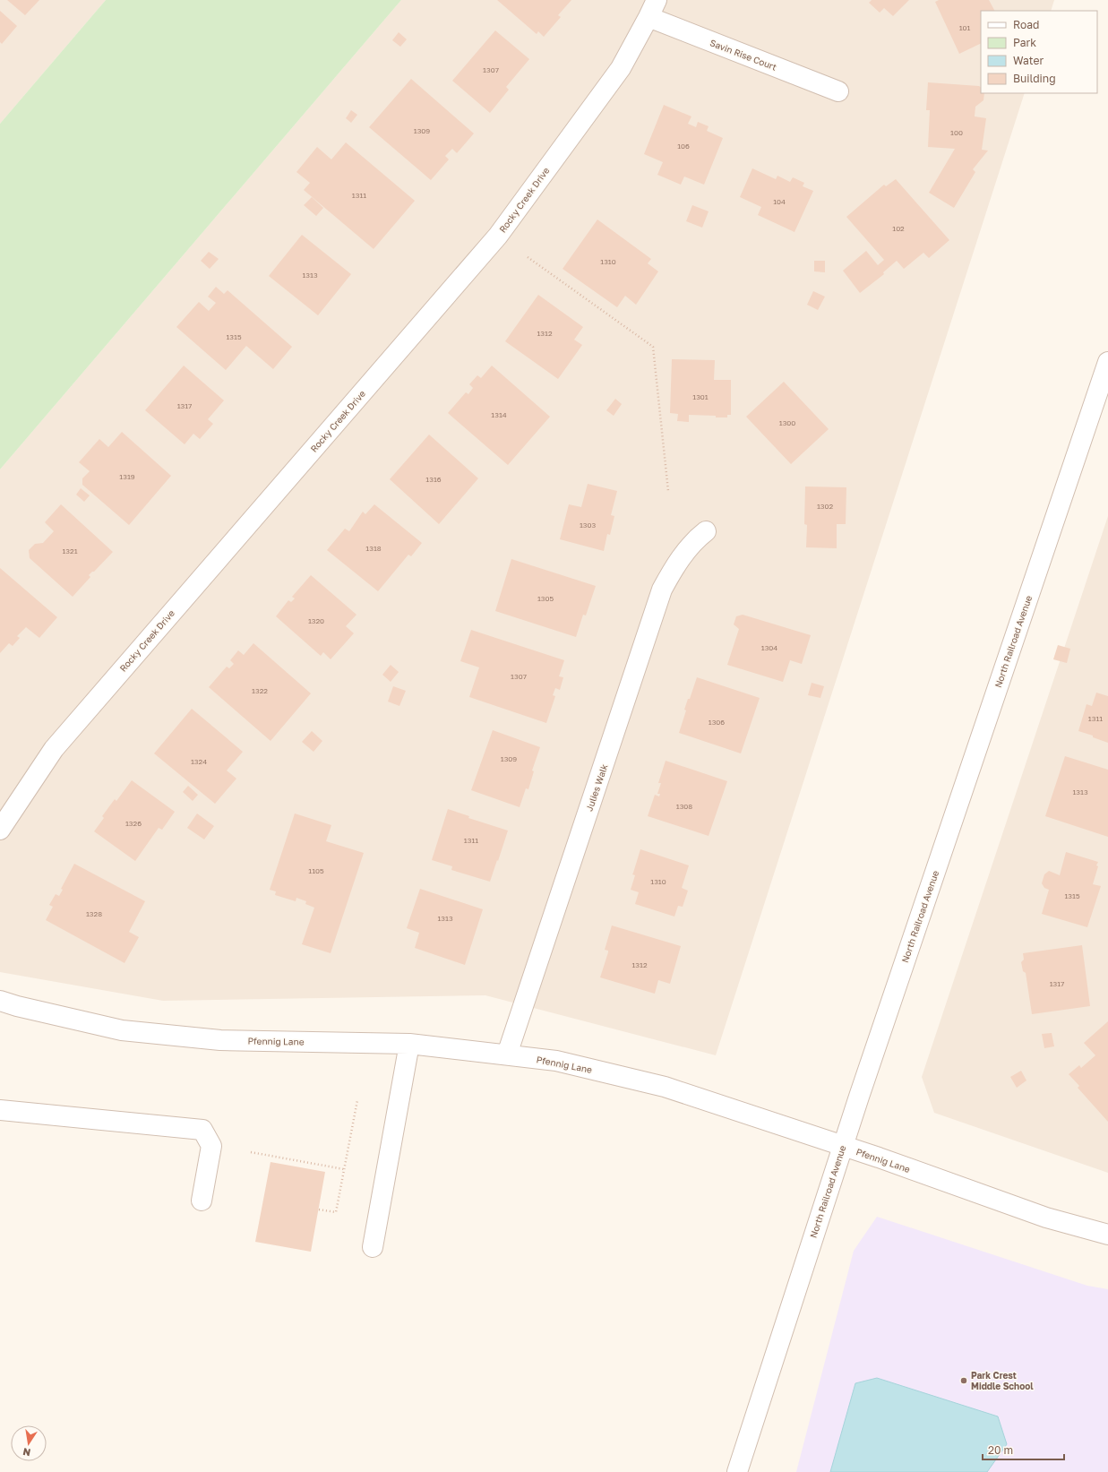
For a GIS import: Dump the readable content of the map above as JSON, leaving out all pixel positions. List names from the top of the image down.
{
  "streets": {
    "street": [
      "Savin Rise Court",
      "Rocky Creek Drive",
      "North Railroad Avenue",
      "Julies Walk",
      "Pfennig Lane"
    ]
  },
  "crossings": [
    ["Savin Rise Court", "Rocky Creek Drive"],
    ["North Railroad Avenue", "Pfennig Lane"],
    ["Julies Walk", "Pfennig Lane"]
  ],
  "places": ["Park Crest Middle School"],
  "house_numbers": [
    "101",
    "1307",
    "1309",
    "100",
    "106",
    "1311",
    "104",
    "102",
    "1310",
    "1313",
    "1312",
    "1315",
    "1301",
    "1317",
    "1314",
    "1300",
    "1319",
    "1316",
    "1302",
    "1303",
    "1318",
    "1321",
    "1305",
    "1320",
    "1304",
    "1307",
    "1322",
    "1311",
    "1306",
    "1309",
    "1324",
    "1313",
    "1308",
    "1326",
    "1311",
    "1105",
    "1310",
    "1315",
    "1328",
    "1313",
    "1312",
    "1317"
  ],
  "legend": [
    "Road",
    "Park",
    "Water",
    "Building"
  ],
  "scale_bar": "20 m",
  "north": "bottom"
}
